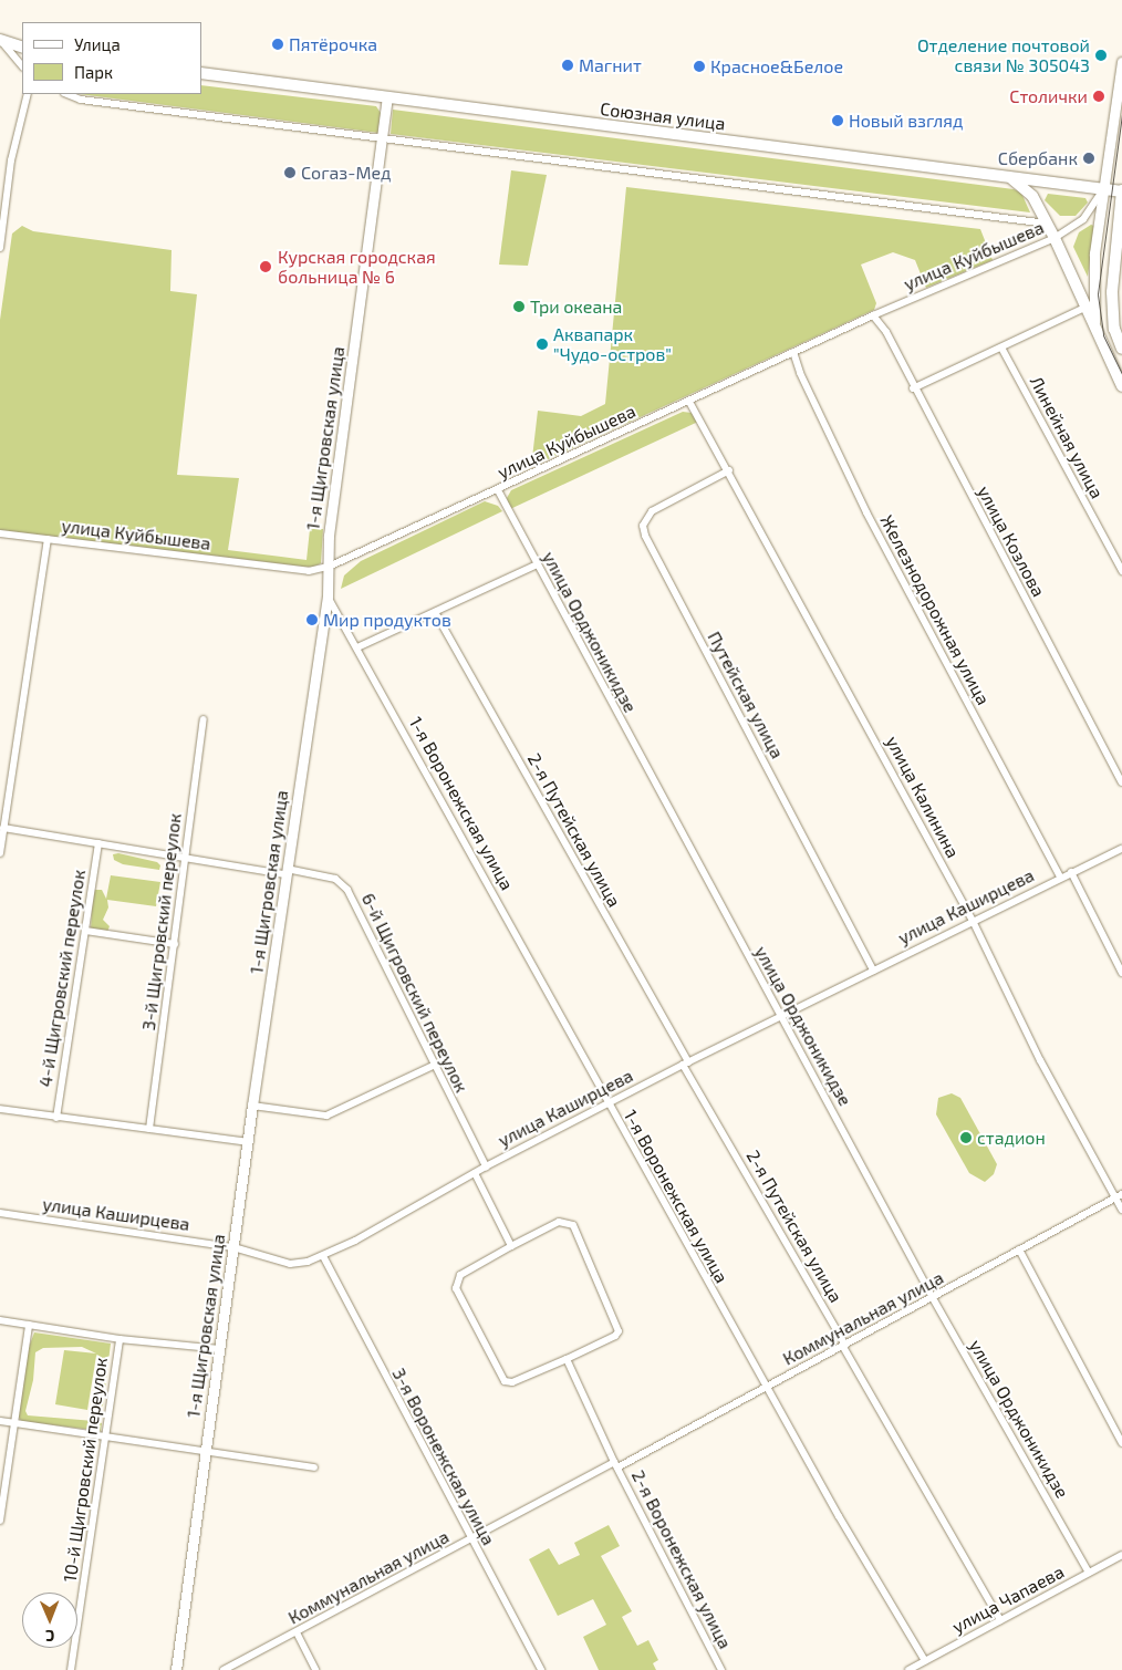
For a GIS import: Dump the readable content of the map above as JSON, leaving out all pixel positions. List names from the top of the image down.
{
  "streets": {
    "main road": ["Союзная улица"],
    "street": [
      "улица Куйбышева",
      "Линейная улица",
      "1-я Щигровская улица",
      "улица Козлова",
      "Железнодорожная улица",
      "улица Орджоникидзе",
      "Путейская улица",
      "улица Калинина",
      "1-я Воронежская улица",
      "2-я Путейская улица",
      "улица Каширцева",
      "3-й Щигровский переулок",
      "4-й Щигровский переулок",
      "6-й Щигровский переулок",
      "Коммунальная улица",
      "3-я Воронежская улица",
      "10-й Щигровский переулок",
      "2-я Воронежская улица",
      "улица Чапаева"
    ]
  },
  "crossings": [
    ["Союзная улица", "улица Куйбышева"],
    ["Союзная улица", "1-я Щигровская улица"],
    ["улица Куйбышева", "1-я Щигровская улица"],
    ["улица Куйбышева", "улица Козлова"],
    ["улица Куйбышева", "Железнодорожная улица"],
    ["улица Куйбышева", "улица Орджоникидзе"],
    ["улица Куйбышева", "улица Калинина"],
    ["1-я Щигровская улица", "1-я Воронежская улица"],
    ["1-я Щигровская улица", "улица Каширцева"],
    ["1-я Щигровская улица", "6-й Щигровский переулок"],
    ["Железнодорожная улица", "улица Каширцева"],
    ["улица Орджоникидзе", "улица Каширцева"],
    ["улица Орджоникидзе", "Коммунальная улица"],
    ["улица Орджоникидзе", "улица Чапаева"],
    ["Путейская улица", "улица Калинина"],
    ["Путейская улица", "улица Каширцева"],
    ["улица Калинина", "улица Каширцева"],
    ["улица Калинина", "Коммунальная улица"],
    ["1-я Воронежская улица", "улица Каширцева"],
    ["1-я Воронежская улица", "Коммунальная улица"],
    ["1-я Воронежская улица", "улица Чапаева"],
    ["2-я Путейская улица", "улица Каширцева"],
    ["2-я Путейская улица", "Коммунальная улица"],
    ["2-я Путейская улица", "улица Чапаева"],
    ["улица Каширцева", "6-й Щигровский переулок"],
    ["улица Каширцева", "3-я Воронежская улица"],
    ["3-й Щигровский переулок", "6-й Щигровский переулок"],
    ["4-й Щигровский переулок", "6-й Щигровский переулок"],
    ["Коммунальная улица", "3-я Воронежская улица"],
    ["Коммунальная улица", "2-я Воронежская улица"]
  ],
  "places": [
    "Пятёрочка",
    "Отделение почтовой связи № 305043",
    "Магнит",
    "Красное&Белое",
    "Столички",
    "Новый взгляд",
    "Сбербанк",
    "Согаз-Мед",
    "Курская городская больница № 6",
    "Три океана",
    "Аквапарк \"Чудо-остров\"",
    "Мир продуктов",
    "стадион"
  ],
  "legend": ["Улица", "Парк"],
  "north": "bottom"
}
